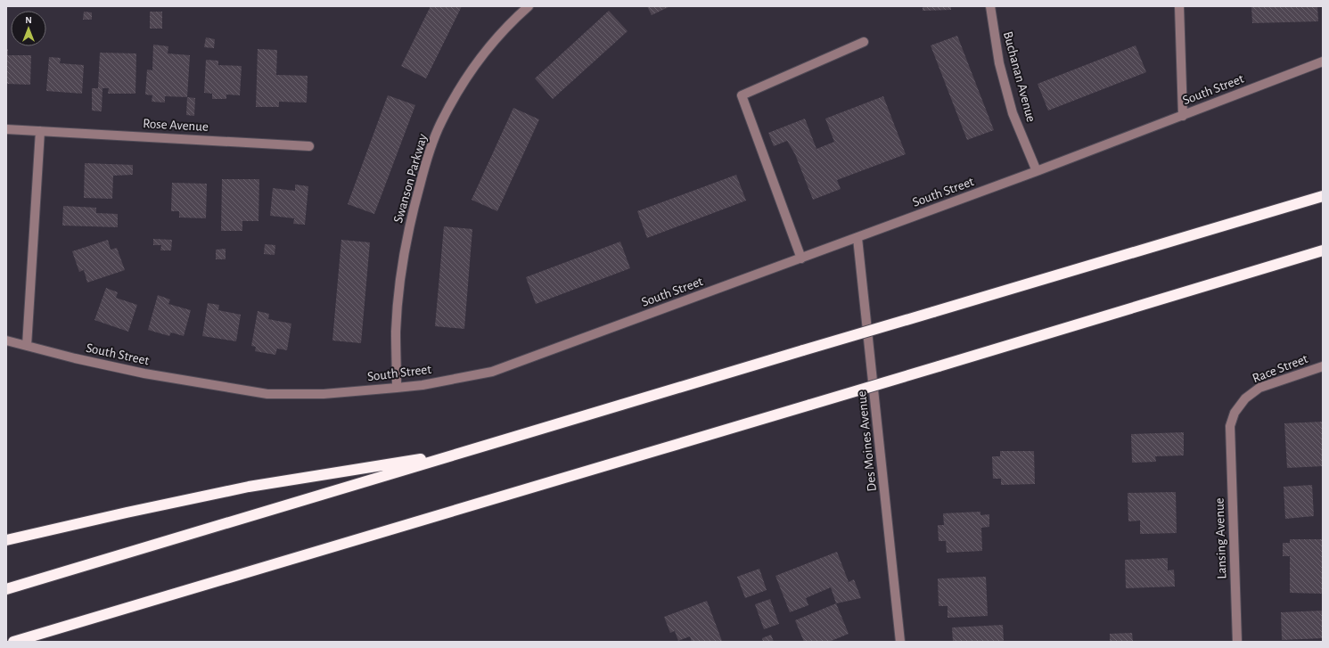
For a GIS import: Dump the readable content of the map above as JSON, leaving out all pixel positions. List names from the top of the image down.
{
  "streets": {
    "street": [
      "Buchanan Avenue",
      "South Street",
      "Rose Avenue",
      "Swanson Parkway",
      "Race Street",
      "Des Moines Avenue",
      "Lansing Avenue"
    ]
  },
  "crossings": [
    ["Buchanan Avenue", "South Street"],
    ["South Street", "Swanson Parkway"],
    ["South Street", "Des Moines Avenue"],
    ["Race Street", "Lansing Avenue"]
  ],
  "north": "top"
}
